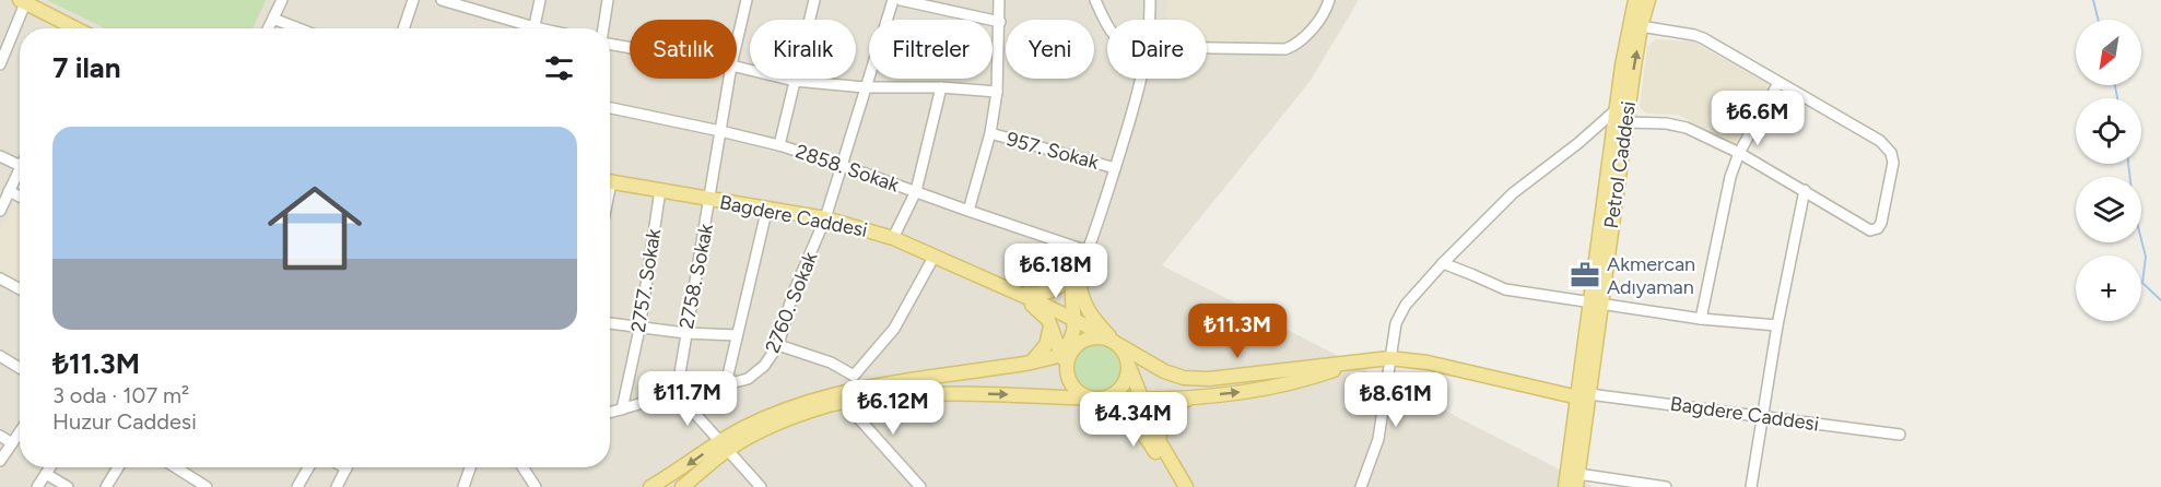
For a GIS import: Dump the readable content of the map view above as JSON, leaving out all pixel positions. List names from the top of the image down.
{
  "streets": {
    "main road": ["Petrol Caddesi", "Bagdere Caddesi"],
    "street": [
      "957. Sokak",
      "2858. Sokak",
      "2758. Sokak",
      "2757. Sokak",
      "2760. Sokak"
    ]
  },
  "crossings": [
    ["Petrol Caddesi", "Bagdere Caddesi"],
    ["2858. Sokak", "2758. Sokak"],
    ["2858. Sokak", "2760. Sokak"],
    ["Bagdere Caddesi", "2758. Sokak"],
    ["Bagdere Caddesi", "2757. Sokak"],
    ["Bagdere Caddesi", "2760. Sokak"]
  ],
  "places": {
    "office": ["Akmercan Adıyaman"]
  },
  "north": "bottom left",
  "page": {
    "map_buttons": "+",
    "chip": [
      "Satılık",
      "Kiralık",
      "Filtreler",
      "Yeni",
      "Daire"
    ],
    "heading": "7 ilan",
    "price": [
      "₺6.6M",
      "₺6.18M",
      "₺11.3M",
      "₺11.7M",
      "₺8.61M",
      "₺6.12M",
      "₺4.34M"
    ],
    "list": [
      {
        "name": "₺11.3M",
        "note": "3 oda · 107 m² · Huzur Caddesi"
      }
    ]
  }
}
